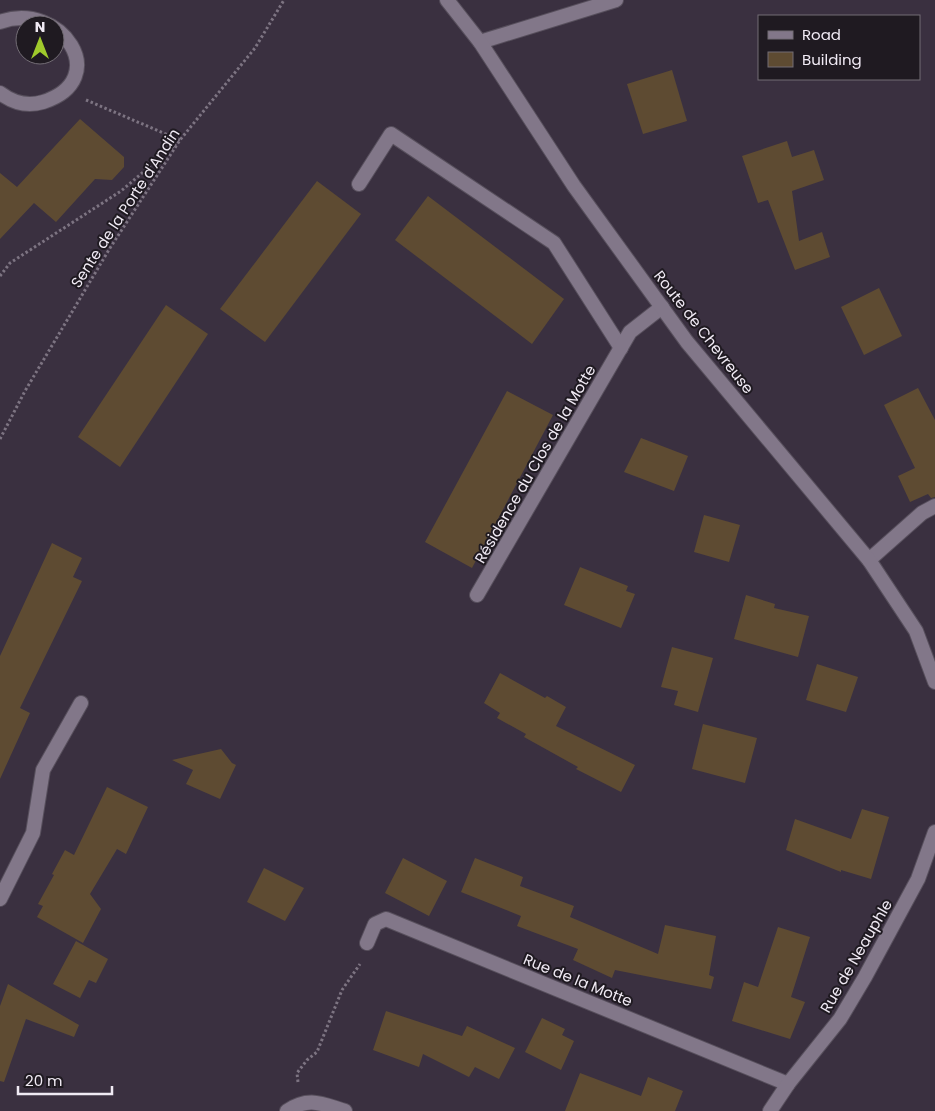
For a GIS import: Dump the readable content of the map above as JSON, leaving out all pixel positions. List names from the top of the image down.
{
  "streets": {
    "street": [
      "Route de Chevreuse",
      "Résidence du Clos de la Motte",
      "Rue de Neauphle",
      "Rue de la Motte"
    ],
    "path": ["Sente de la Porte d'Andin"]
  },
  "crossings": [
    ["Route de Chevreuse", "Résidence du Clos de la Motte"],
    ["Rue de Neauphle", "Rue de la Motte"]
  ],
  "legend": ["Road", "Building"],
  "scale_bar": "20 m",
  "north": "top"
}
